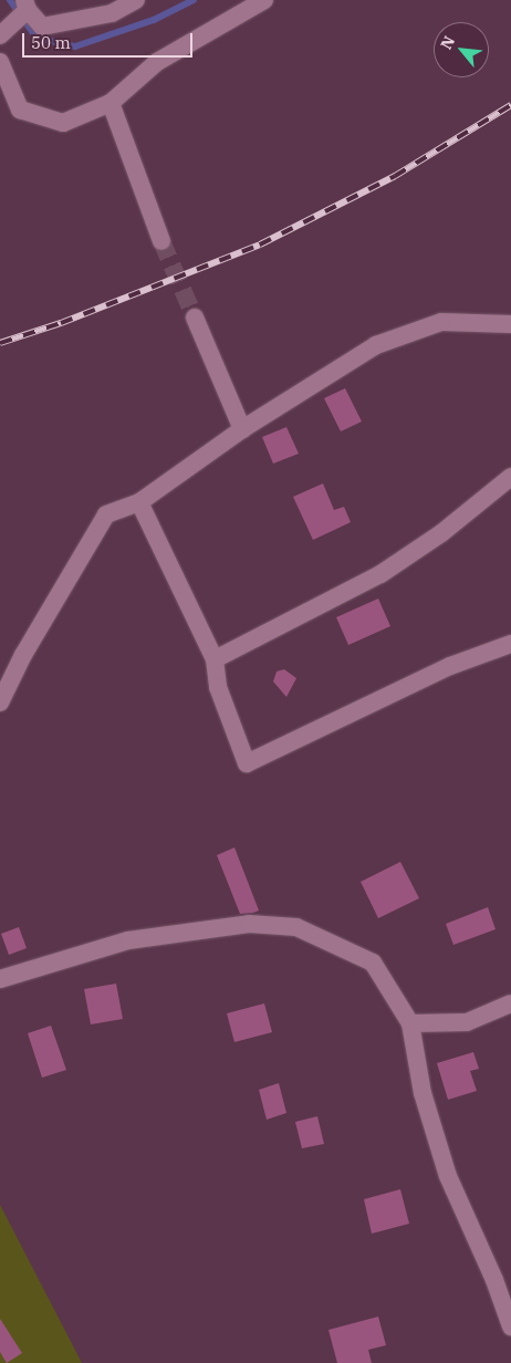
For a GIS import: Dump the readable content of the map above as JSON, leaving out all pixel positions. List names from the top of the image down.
{
  "scale_bar": "50 m",
  "north": "top left"
}
